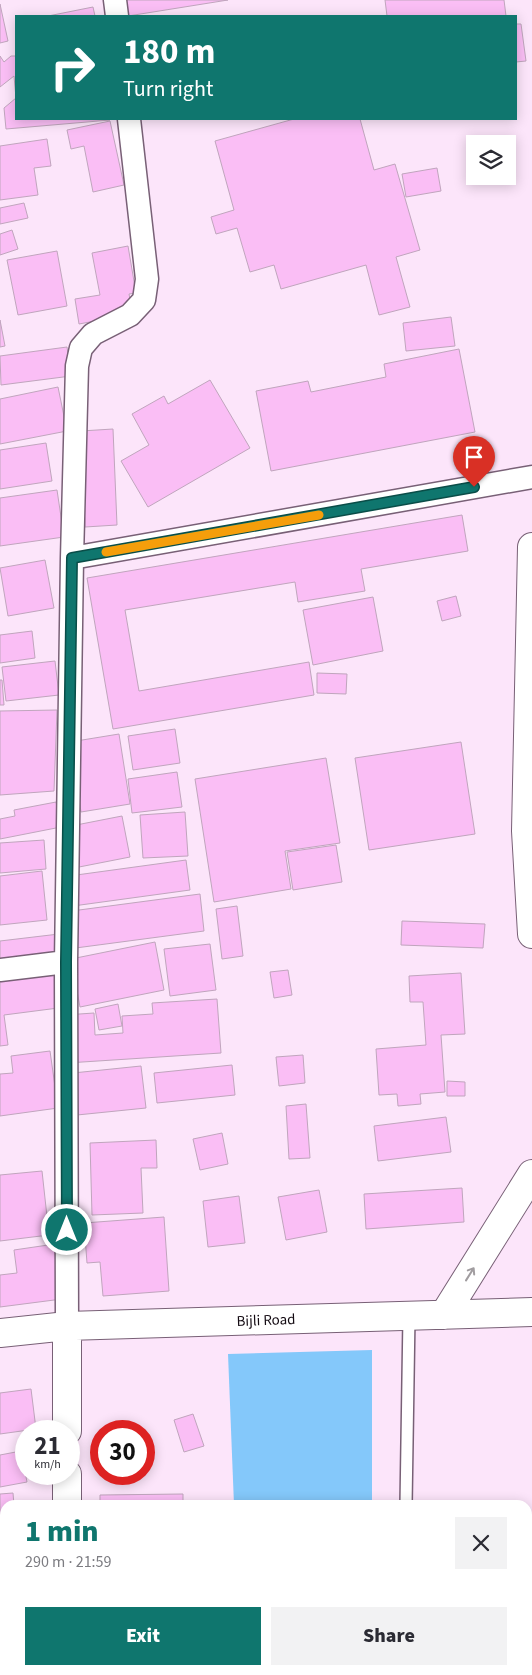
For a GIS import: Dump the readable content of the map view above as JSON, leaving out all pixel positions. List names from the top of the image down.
{
  "streets": {
    "street": ["Bijli Road"]
  },
  "page": {
    "turn": ["180 m", "Turn right"],
    "speed": "21 km/h",
    "limit": "30",
    "heading": ["1 min", "290 m · 21:59"],
    "buttons": ["Exit", "Share"]
  }
}
